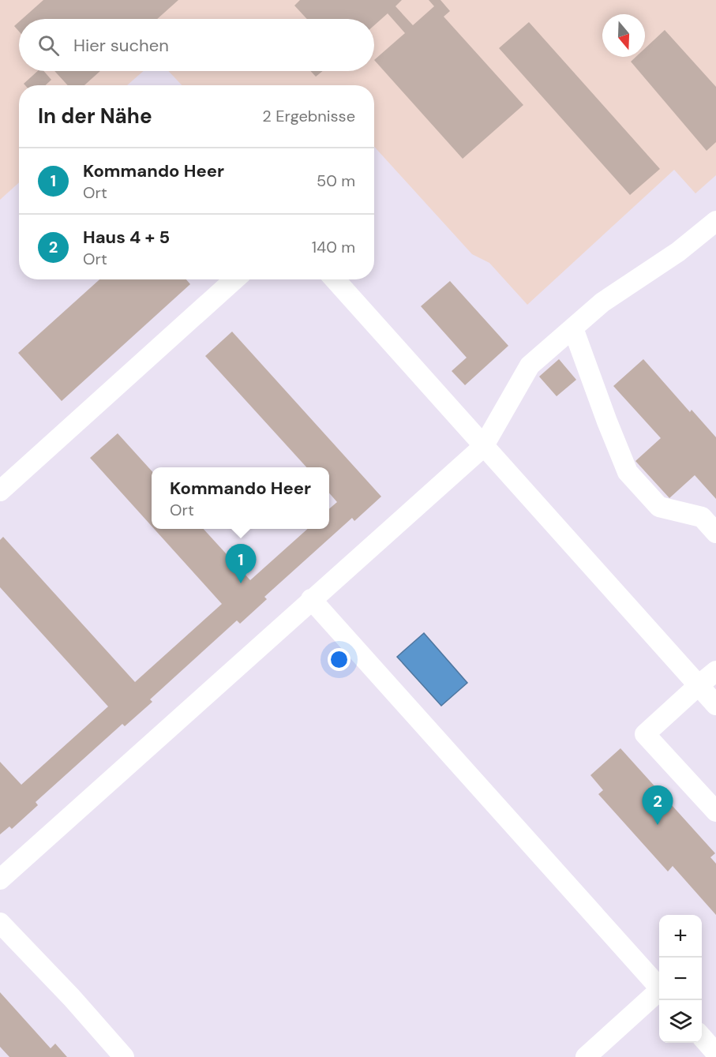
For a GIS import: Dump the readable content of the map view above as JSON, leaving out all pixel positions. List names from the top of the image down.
{
  "north": "bottom",
  "page": {
    "search": "Hier suchen",
    "heading": ["In der Nähe", "2 Ergebnisse"],
    "list": [
      {
        "mark": "1",
        "name": "Kommando Heer",
        "note": "Ort",
        "value": "50 m"
      },
      {
        "mark": "2",
        "name": "Haus 4 + 5",
        "note": "Ort",
        "value": "140 m"
      }
    ],
    "popup": ["Kommando Heer", "Ort"],
    "pins": ["1", "2"],
    "map_buttons": ["+", "−"]
  }
}
